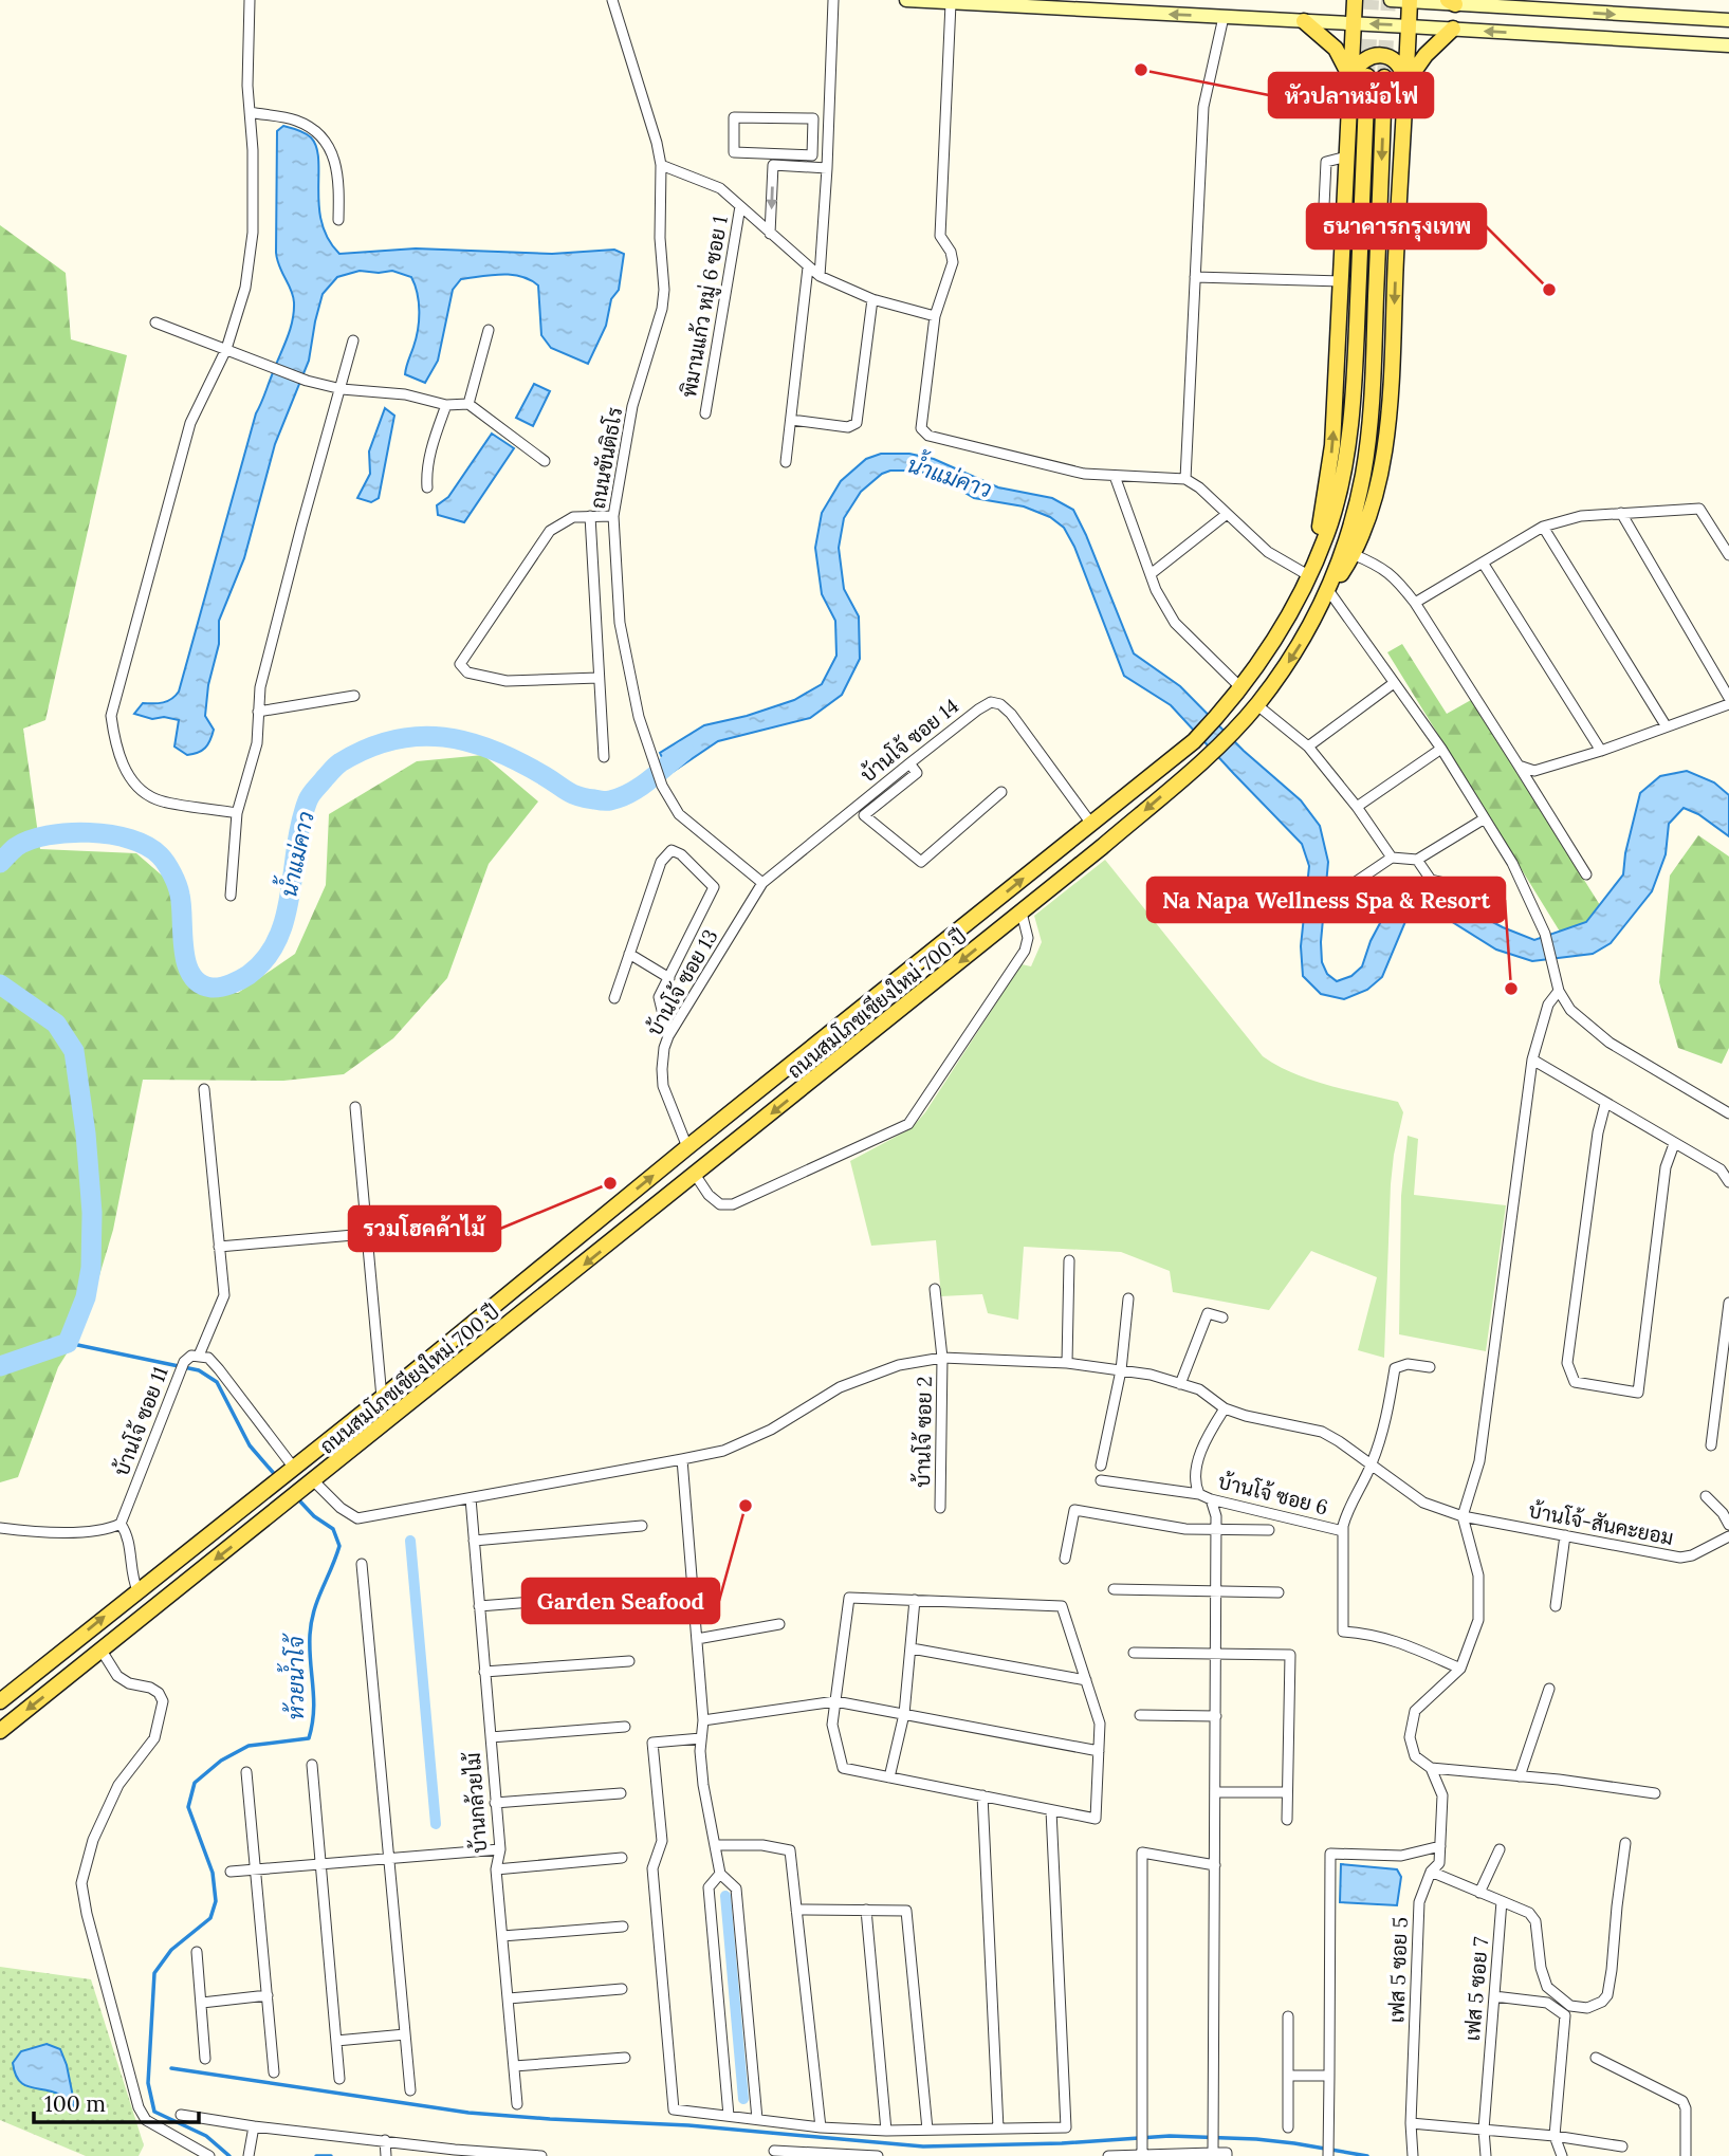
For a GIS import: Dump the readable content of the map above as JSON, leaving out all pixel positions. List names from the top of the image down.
{
  "streets": {
    "main road": ["ถนนสมโภชเชียงใหม่ 700 ปี"],
    "street": [
      "พิมานแก้ว หมู่ 6 ซอย 1",
      "ถนนขันติธโร",
      "บ้านโจ้ ซอย 14",
      "บ้านโจ้ ซอย 13",
      "บ้านโจ้ ซอย 11",
      "บ้านโจ้ ซอย 2",
      "บ้านโจ้ ซอย 6",
      "บ้านโจ้-สันคะยอม",
      "บ้านกล้วยไม้",
      "เฟส 5 ซอย 5",
      "เฟส 5 ซอย 7"
    ]
  },
  "crossings": [
    ["ถนนขันติธโร", "บ้านโจ้ ซอย 14"],
    ["ถนนขันติธโร", "บ้านโจ้ ซอย 13"],
    ["บ้านโจ้ ซอย 14", "บ้านโจ้ ซอย 13"],
    ["บ้านโจ้ ซอย 14", "ถนนสมโภชเชียงใหม่ 700 ปี"],
    ["บ้านโจ้ ซอย 13", "ถนนสมโภชเชียงใหม่ 700 ปี"],
    ["ถนนสมโภชเชียงใหม่ 700 ปี", "บ้านโจ้-สันคะยอม"],
    ["บ้านโจ้ ซอย 2", "บ้านโจ้-สันคะยอม"],
    ["บ้านโจ้ ซอย 6", "บ้านโจ้-สันคะยอม"],
    ["บ้านโจ้-สันคะยอม", "บ้านกล้วยไม้"],
    ["บ้านโจ้-สันคะยอม", "เฟส 5 ซอย 5"]
  ],
  "water": ["น้ำแม่คาว", "ห้วยน้ำโจ้"],
  "places": [
    "หัวปลาหม้อไฟ",
    "ธนาคารกรุงเทพ",
    "Na Napa Wellness Spa & Resort",
    "รวมโฮคค้าไม้",
    "Garden Seafood"
  ],
  "scale_bar": "100 m"
}
